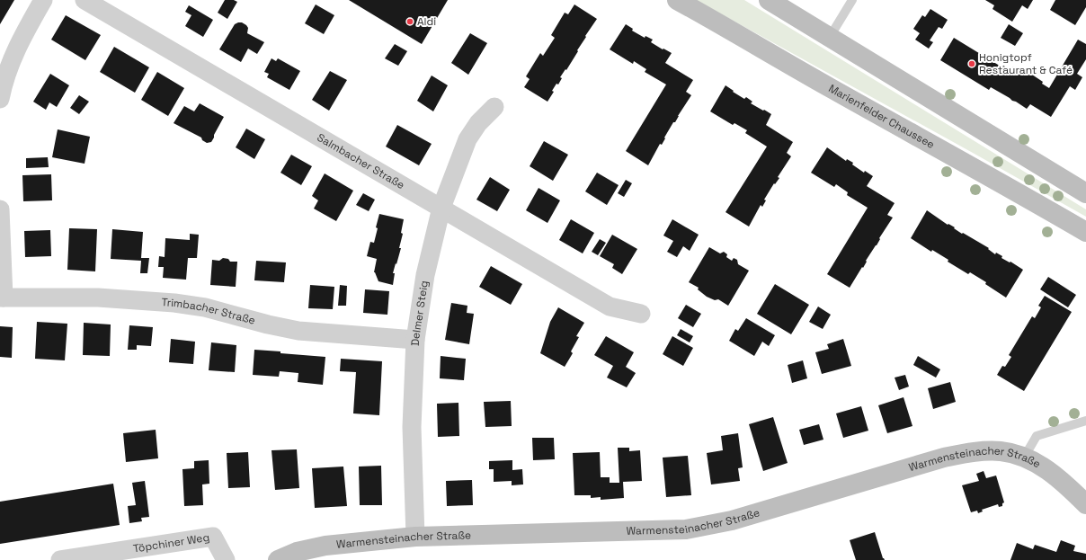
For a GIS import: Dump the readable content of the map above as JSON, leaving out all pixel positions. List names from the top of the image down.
{
  "streets": {
    "main road": ["Marienfelder Chaussee", "Warmensteinacher Straße"],
    "street": [
      "Salmbacher Straße",
      "Trimbacher Straße",
      "Delmer Steig",
      "Töpchiner Weg"
    ]
  },
  "crossings": [
    ["Salmbacher Straße", "Delmer Steig"],
    ["Trimbacher Straße", "Delmer Steig"],
    ["Delmer Steig", "Warmensteinacher Straße"]
  ],
  "places": ["Aldi", "Honigtopf Restaurant & Café"]
}
